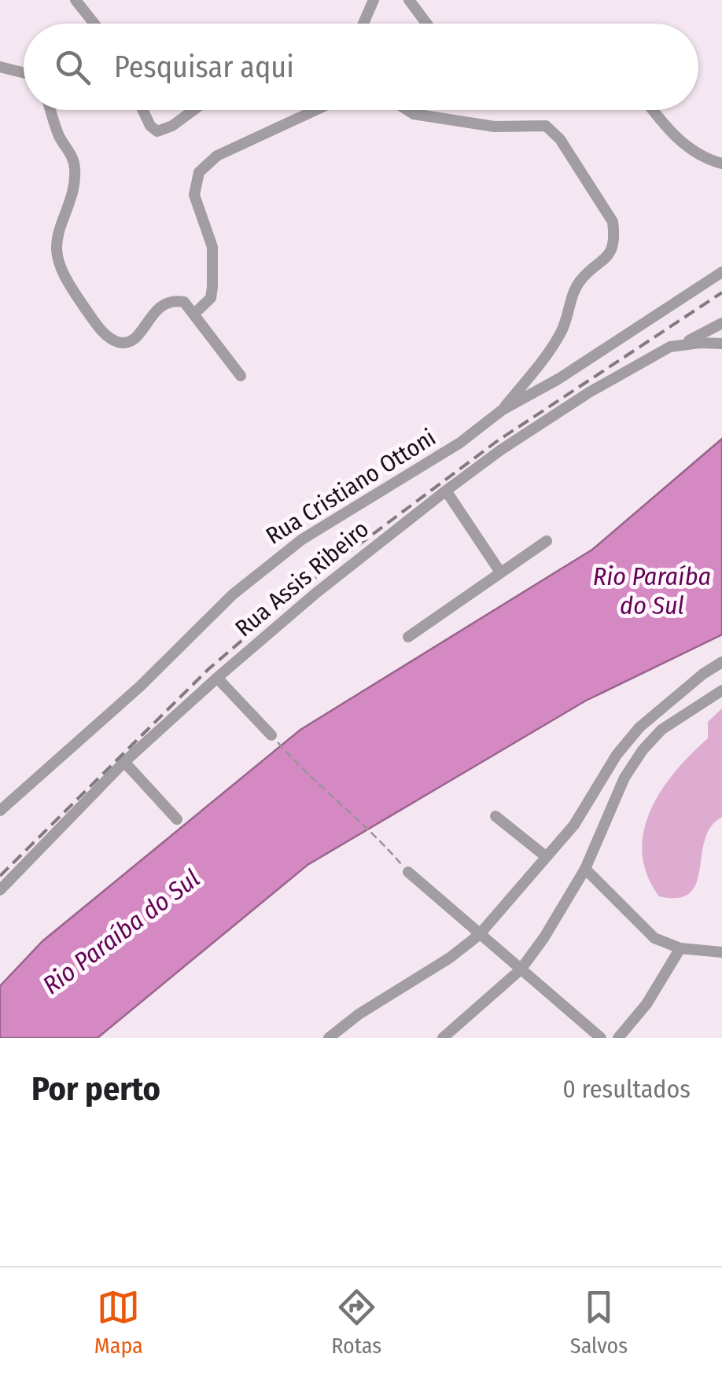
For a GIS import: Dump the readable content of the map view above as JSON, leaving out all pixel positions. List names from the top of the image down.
{
  "streets": {
    "street": ["Rua Cristiano Ottoni", "Rua Assis Ribeiro"]
  },
  "water": ["Rio Paraíba do Sul"],
  "page": {
    "search": "Pesquisar aqui",
    "heading": ["Por perto", "0 resultados"],
    "nav": ["Mapa", "Rotas", "Salvos"]
  }
}
